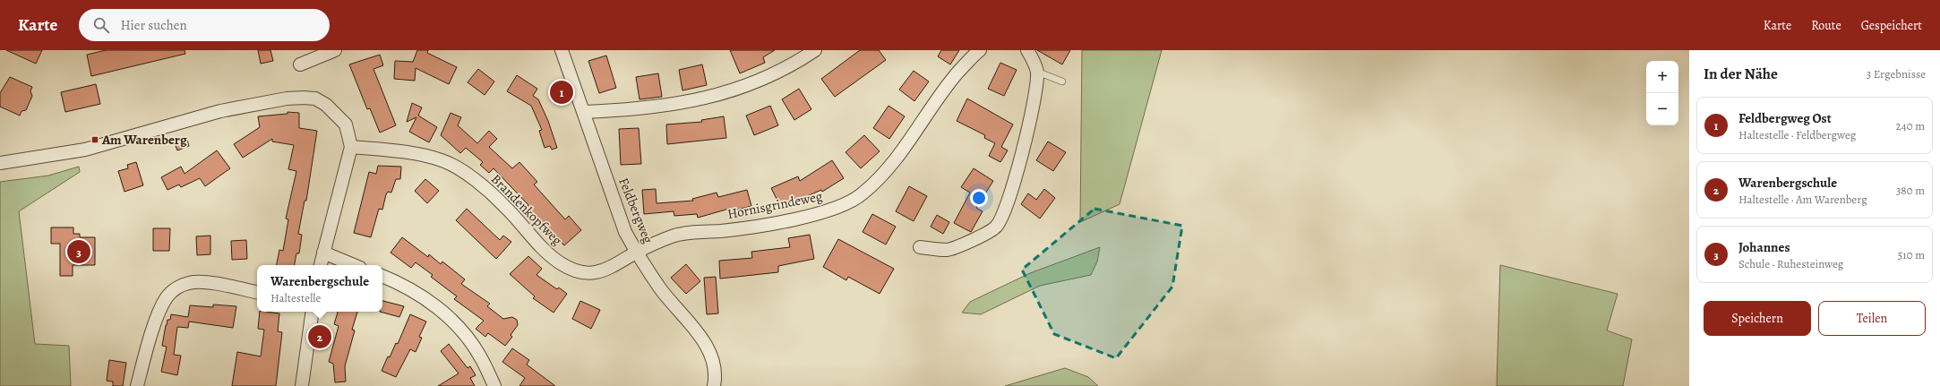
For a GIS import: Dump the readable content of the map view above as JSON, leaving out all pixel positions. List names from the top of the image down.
{
  "streets": {
    "street": ["Hornisgrindeweg", "Brandenkopfweg", "Feldbergweg"]
  },
  "crossings": [
    ["Hornisgrindeweg", "Brandenkopfweg"],
    ["Hornisgrindeweg", "Feldbergweg"],
    ["Brandenkopfweg", "Feldbergweg"]
  ],
  "places": {
    "transit": ["Am Warenberg"]
  },
  "page": {
    "header": "Karte",
    "search": "Hier suchen",
    "nav": ["Karte", "Route", "Gespeichert"],
    "heading": ["In der Nähe", "3 Ergebnisse"],
    "map_buttons": ["+", "−"],
    "pins": ["1", "3", "2"],
    "list": [
      {
        "mark": "1",
        "name": "Feldbergweg Ost",
        "note": "Haltestelle · Feldbergweg",
        "value": "240 m"
      },
      {
        "mark": "2",
        "name": "Warenbergschule",
        "note": "Haltestelle · Am Warenberg",
        "value": "380 m"
      },
      {
        "mark": "3",
        "name": "Johannes",
        "note": "Schule · Ruhesteinweg",
        "value": "510 m"
      }
    ],
    "popup": ["Warenbergschule", "Haltestelle"],
    "buttons": ["Speichern", "Teilen"]
  }
}
